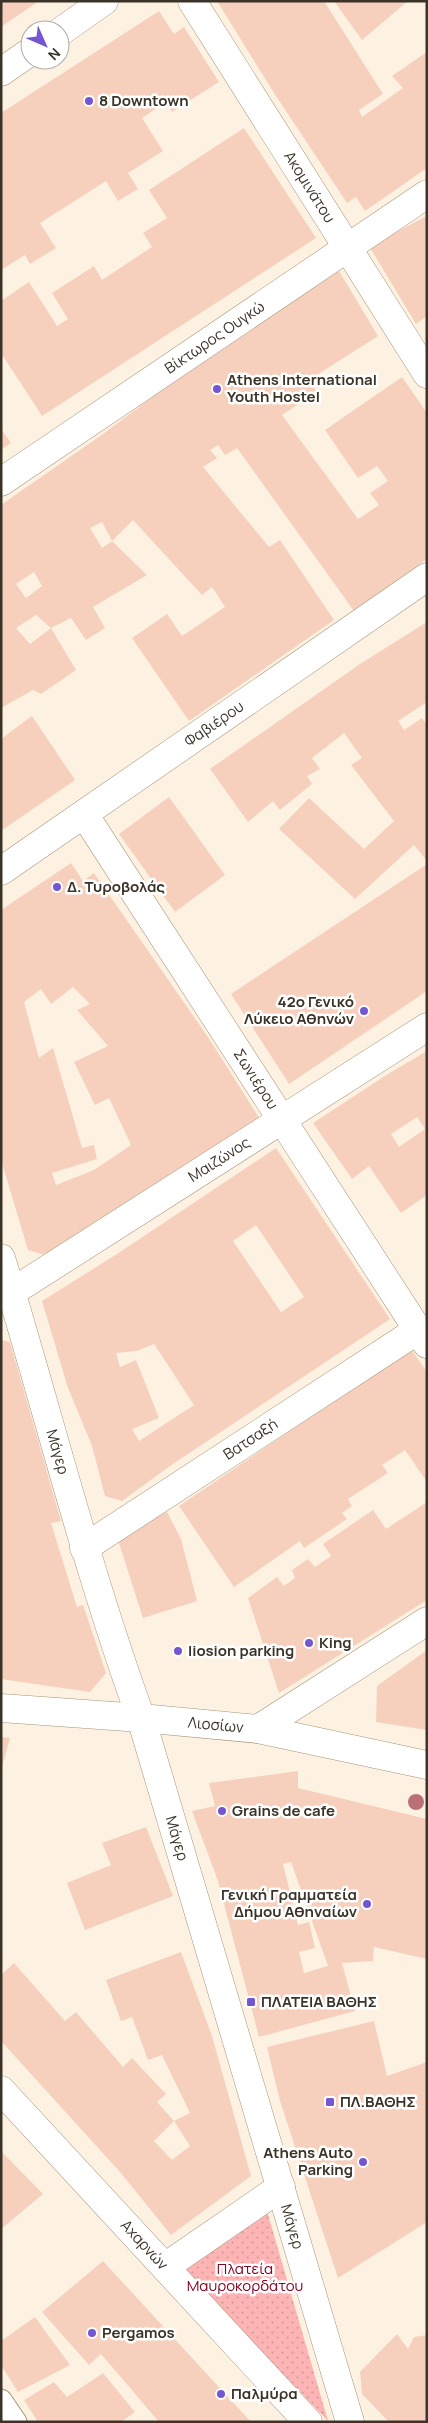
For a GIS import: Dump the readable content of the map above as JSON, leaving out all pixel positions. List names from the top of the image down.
{
  "streets": {
    "street": [
      "Ακομινάτου",
      "Βίκτωρος Ουγκώ",
      "Φαβιέρου",
      "Σωνιέρου",
      "Μαιζώνος",
      "Βατσαξή",
      "Μάγερ",
      "Λιοσίων",
      "Αχαρνών"
    ]
  },
  "crossings": [
    ["Ακομινάτου", "Βίκτωρος Ουγκώ"],
    ["Φαβιέρου", "Σωνιέρου"],
    ["Σωνιέρου", "Μαιζώνος"],
    ["Σωνιέρου", "Βατσαξή"],
    ["Μαιζώνος", "Μάγερ"],
    ["Βατσαξή", "Μάγερ"],
    ["Μάγερ", "Λιοσίων"]
  ],
  "parks": ["Πλατεία Μαυροκορδάτου"],
  "places": {
    "other": [
      "8 Downtown",
      "Athens International Youth Hostel",
      "Δ. Τυροβολάς",
      "42ο Γενικό Λύκειο Αθηνών",
      "King",
      "liosion parking",
      "Grains de cafe",
      "Γενική Γραμματεία Δήμου Αθηναίων",
      "Athens Auto Parking",
      "Pergamos",
      "Παλμύρα"
    ],
    "transit": ["ΠΛΑΤΕΙΑ ΒΑΘΗΣ", "ΠΛ.ΒΑΘΗΣ"]
  },
  "north": "bottom right"
}
